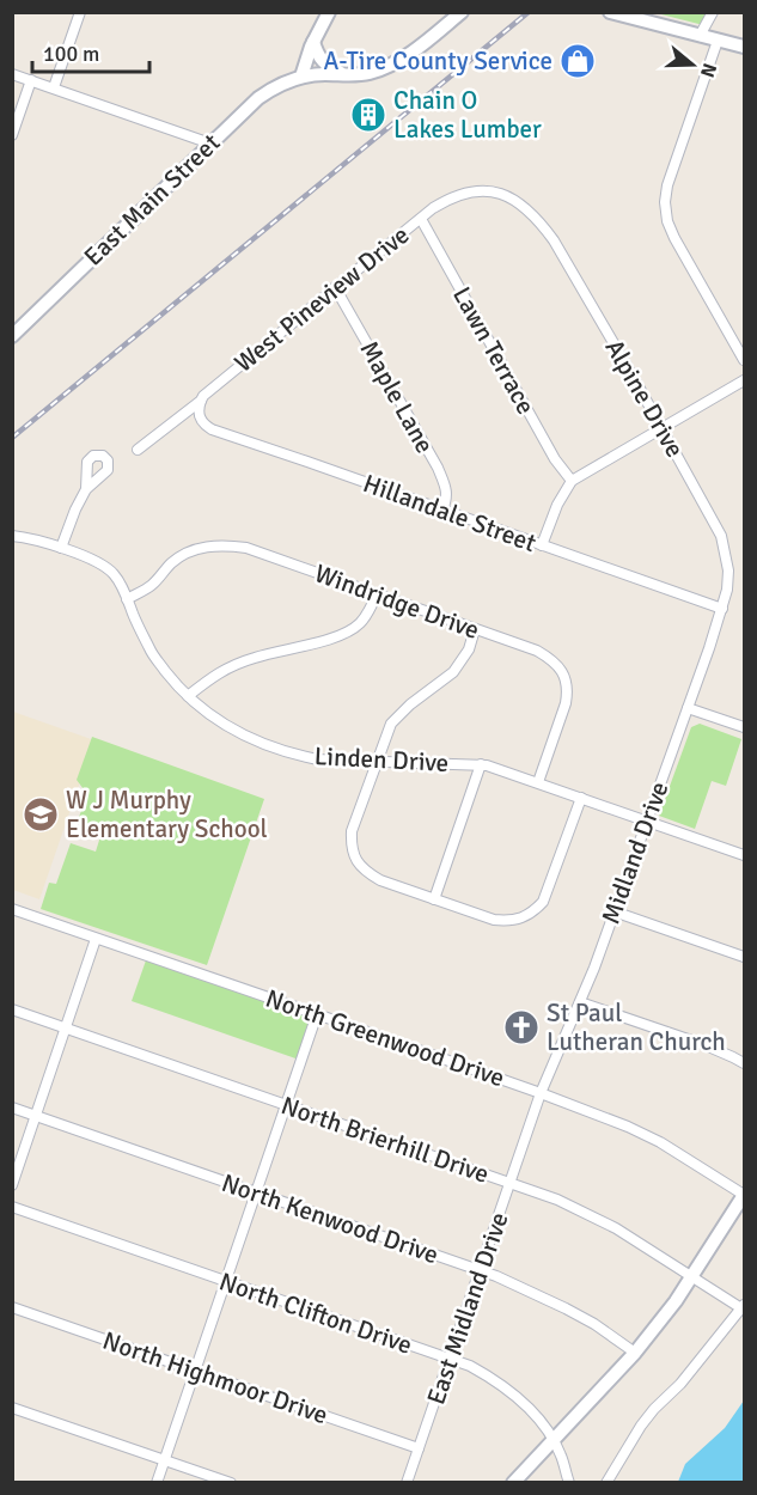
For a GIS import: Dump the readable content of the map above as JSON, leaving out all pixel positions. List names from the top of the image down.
{
  "streets": {
    "main road": ["East Main Street"],
    "street": [
      "West Pineview Drive",
      "Lawn Terrace",
      "Maple Lane",
      "Alpine Drive",
      "Hillandale Street",
      "Windridge Drive",
      "Linden Drive",
      "Midland Drive",
      "North Greenwood Drive",
      "North Brierhill Drive",
      "North Kenwood Drive",
      "East Midland Drive",
      "North Clifton Drive",
      "North Highmoor Drive"
    ]
  },
  "crossings": [
    ["West Pineview Drive", "Lawn Terrace"],
    ["West Pineview Drive", "Maple Lane"],
    ["West Pineview Drive", "Alpine Drive"],
    ["West Pineview Drive", "Hillandale Street"],
    ["Maple Lane", "Hillandale Street"],
    ["Alpine Drive", "Hillandale Street"],
    ["Alpine Drive", "Midland Drive"],
    ["Hillandale Street", "Midland Drive"],
    ["Windridge Drive", "Linden Drive"],
    ["Linden Drive", "Midland Drive"],
    ["Midland Drive", "North Greenwood Drive"],
    ["Midland Drive", "East Midland Drive"],
    ["North Greenwood Drive", "East Midland Drive"],
    ["North Brierhill Drive", "East Midland Drive"],
    ["North Kenwood Drive", "East Midland Drive"],
    ["East Midland Drive", "North Clifton Drive"],
    ["East Midland Drive", "North Highmoor Drive"]
  ],
  "places": {
    "shop": ["A-Tire County Service"],
    "building": ["Chain O Lakes Lumber"],
    "school or university": ["W J Murphy Elementary School"],
    "church": ["St Paul Lutheran Church"]
  },
  "scale_bar": "100 m",
  "north": "right"
}
